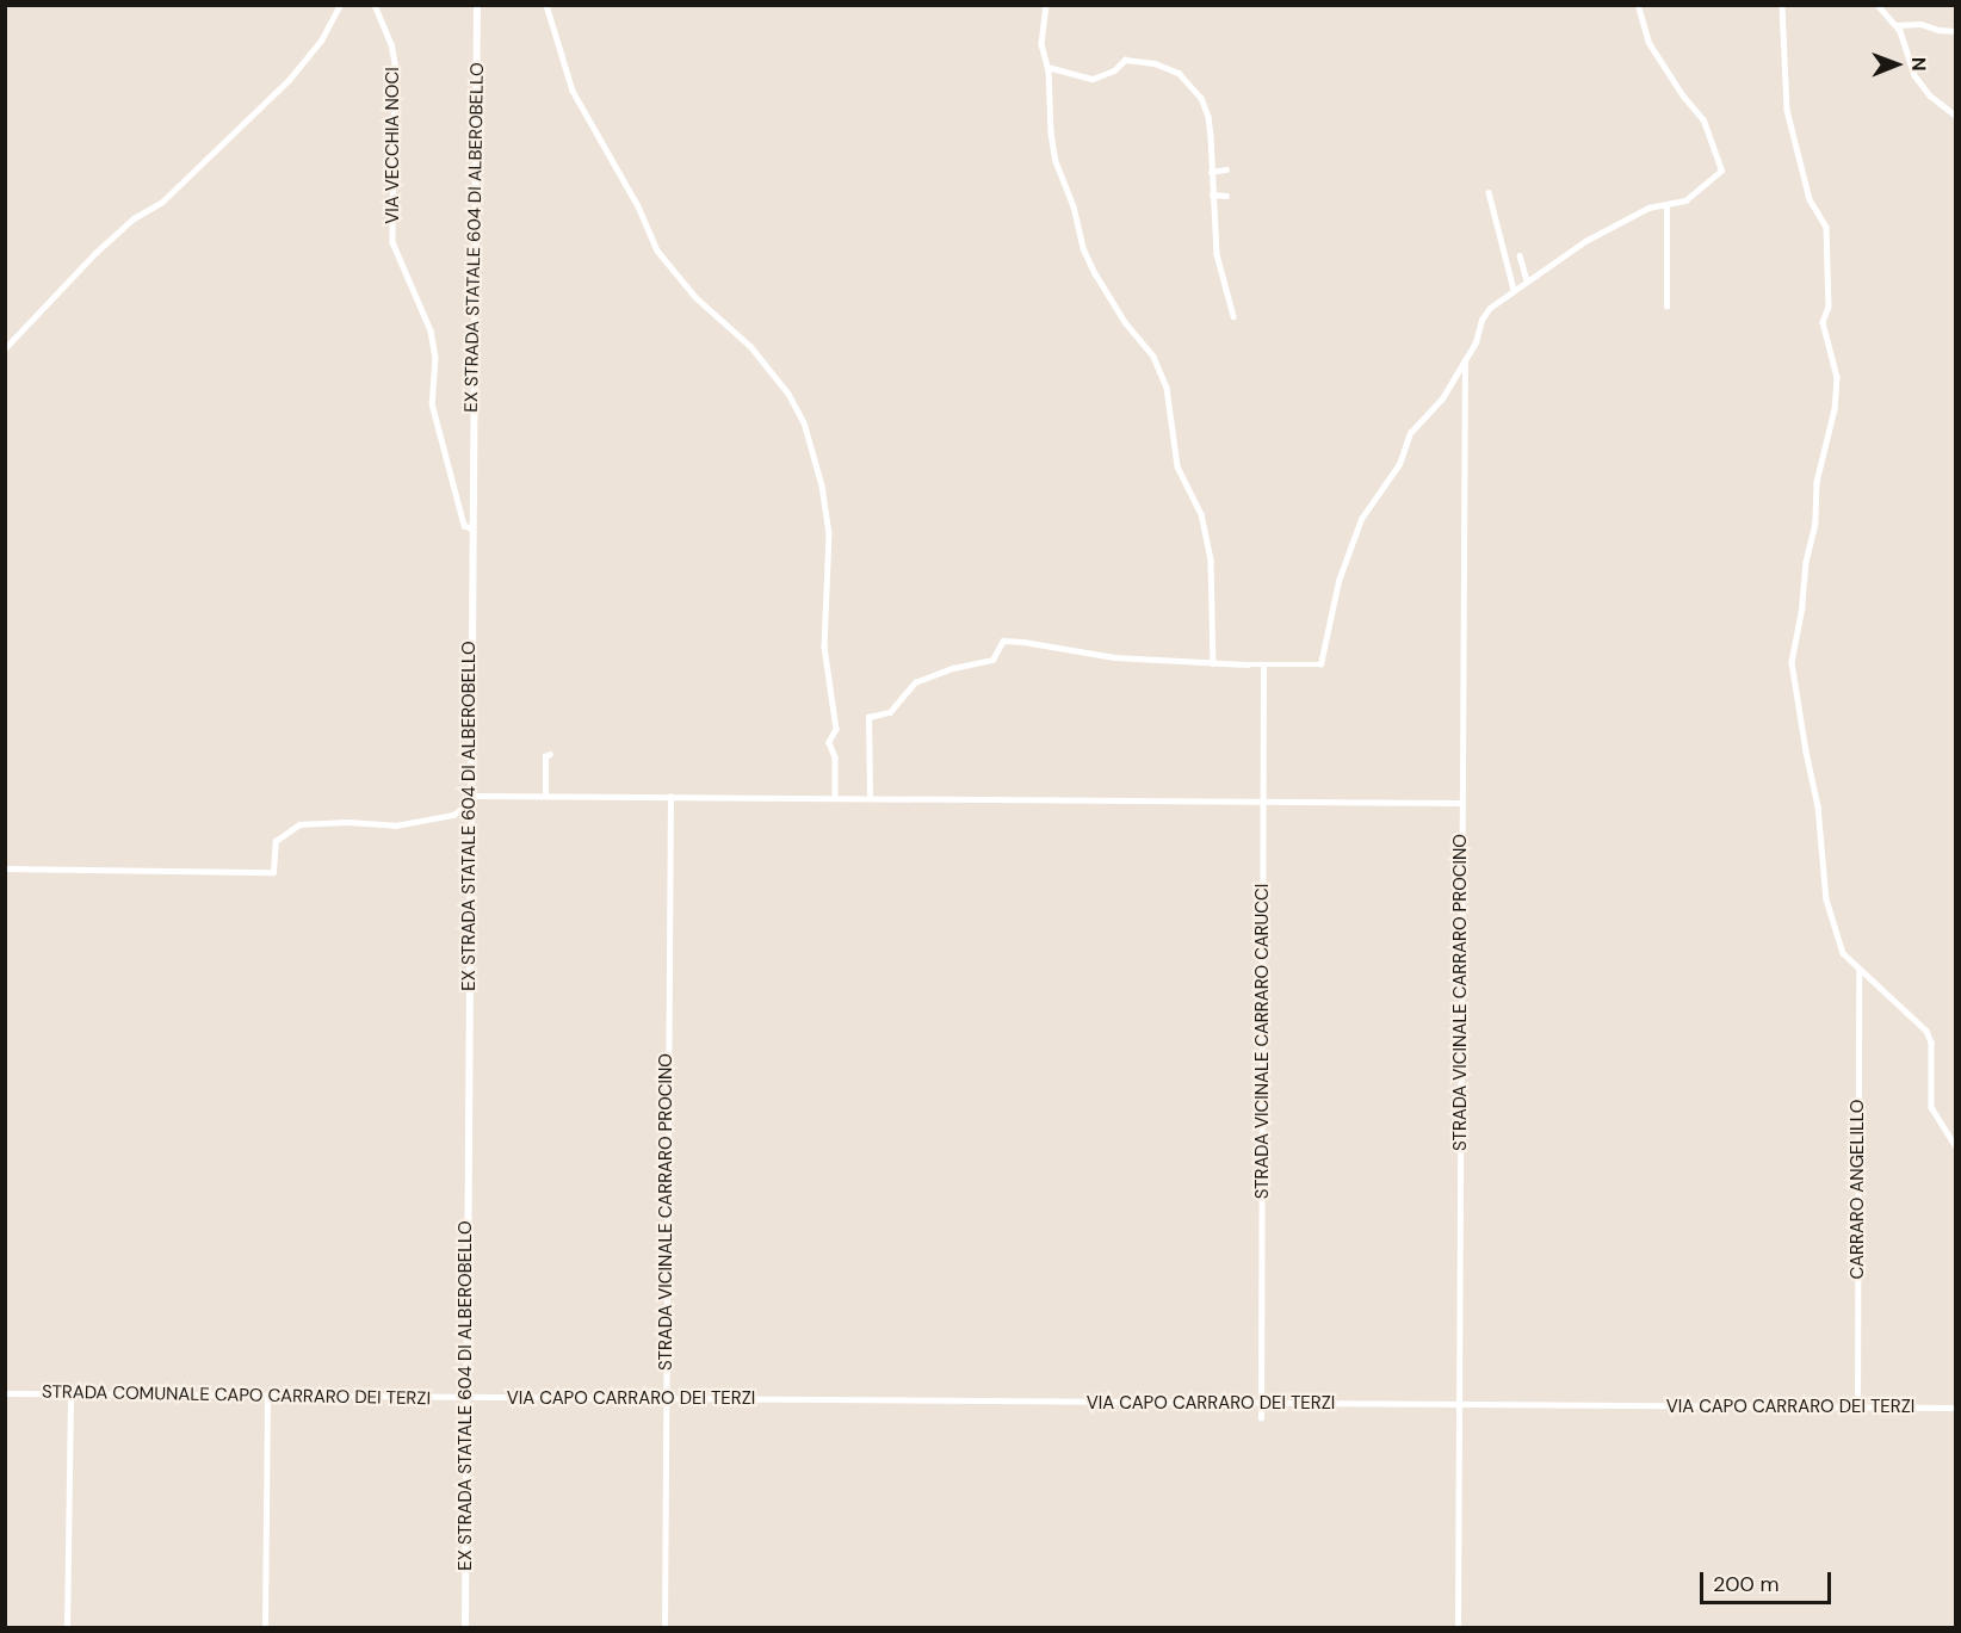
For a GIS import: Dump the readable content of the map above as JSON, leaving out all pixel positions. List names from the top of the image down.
{
  "streets": {
    "main road": ["EX STRADA STATALE 604 DI ALBEROBELLO"],
    "street": [
      "VIA VECCHIA NOCI",
      "STRADA VICINALE CARRARO PROCINO",
      "STRADA VICINALE CARRARO CARUCCI",
      "CARRARO ANGELILLO",
      "STRADA COMUNALE CAPO CARRARO DEI TERZI",
      "VIA CAPO CARRARO DEI TERZI"
    ]
  },
  "crossings": [
    ["VIA VECCHIA NOCI", "EX STRADA STATALE 604 DI ALBEROBELLO"],
    ["EX STRADA STATALE 604 DI ALBEROBELLO", "STRADA COMUNALE CAPO CARRARO DEI TERZI"],
    ["EX STRADA STATALE 604 DI ALBEROBELLO", "VIA CAPO CARRARO DEI TERZI"],
    ["STRADA VICINALE CARRARO PROCINO", "VIA CAPO CARRARO DEI TERZI"],
    ["STRADA VICINALE CARRARO CARUCCI", "VIA CAPO CARRARO DEI TERZI"],
    ["CARRARO ANGELILLO", "VIA CAPO CARRARO DEI TERZI"],
    ["STRADA COMUNALE CAPO CARRARO DEI TERZI", "VIA CAPO CARRARO DEI TERZI"]
  ],
  "scale_bar": "200 m",
  "north": "right"
}
